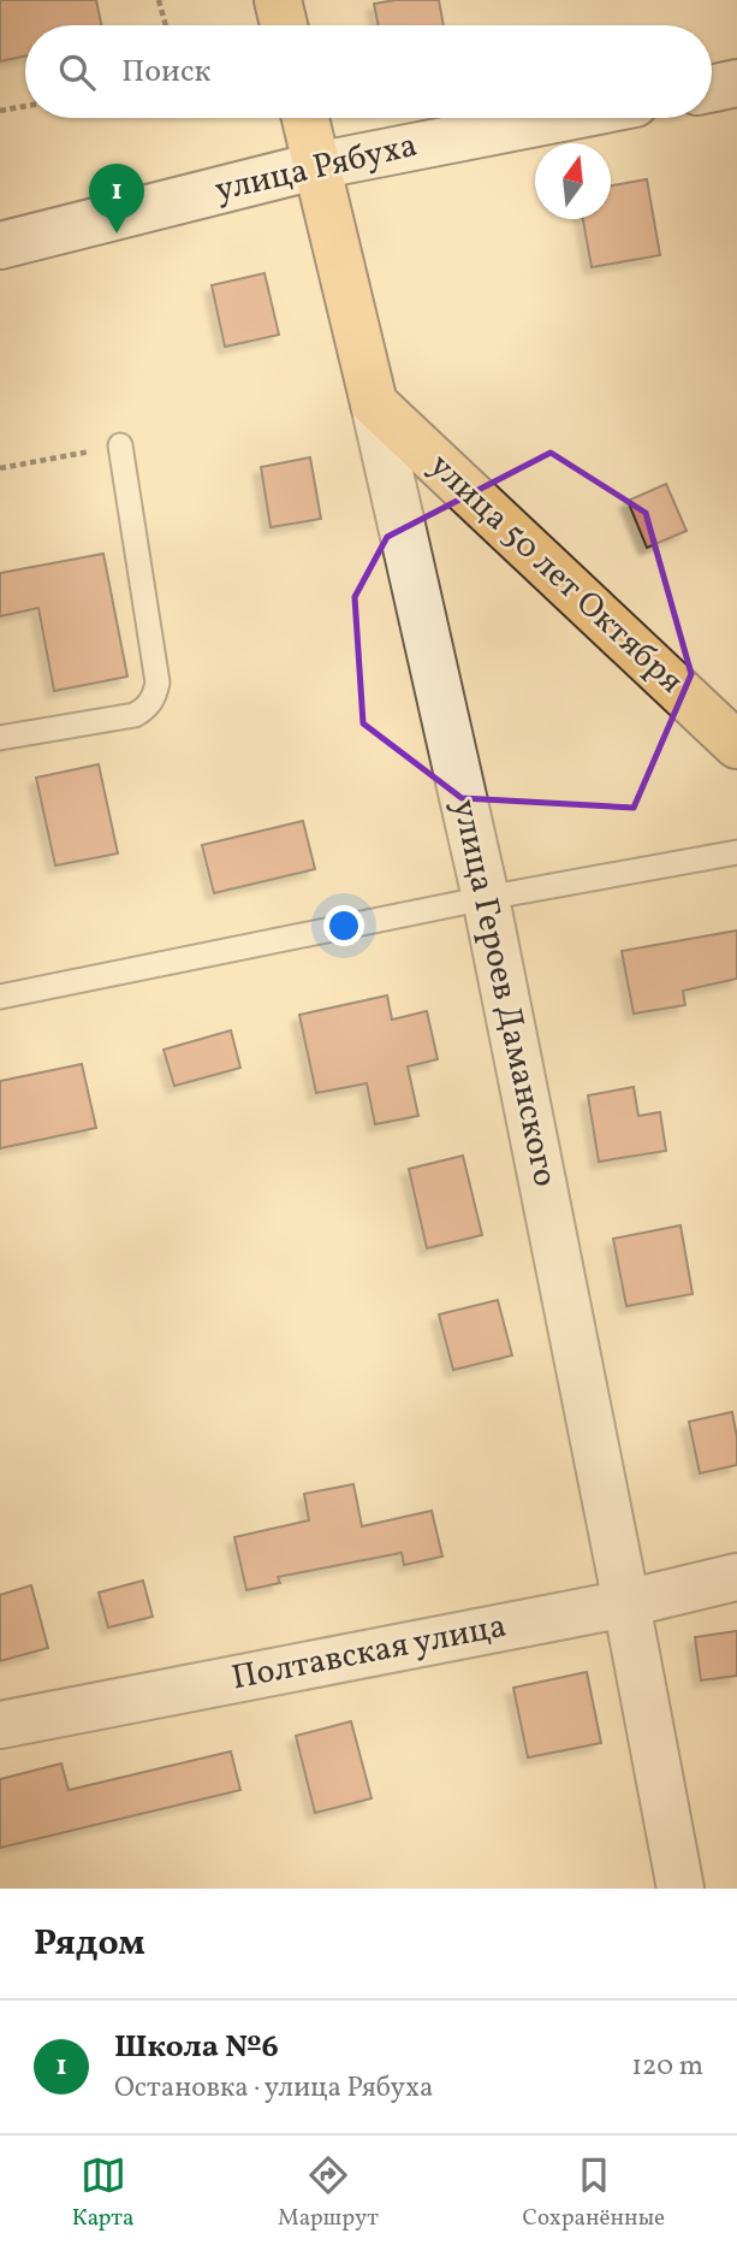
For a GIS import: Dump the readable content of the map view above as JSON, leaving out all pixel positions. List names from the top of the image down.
{
  "streets": {
    "main road": ["улица 50 лет Октября", "улица Героев Даманского"],
    "street": ["улица Рябуха", "Полтавская улица"]
  },
  "crossings": [
    ["улица Рябуха", "улица Героев Даманского"],
    ["улица 50 лет Октября", "улица Героев Даманского"],
    ["улица Героев Даманского", "Полтавская улица"]
  ],
  "north": "top",
  "page": {
    "search": "Поиск",
    "pins": "1",
    "heading": "Рядом",
    "list": [
      {
        "mark": "1",
        "name": "Школа №6",
        "note": "Остановка · улица Рябуха",
        "value": "120 m"
      }
    ],
    "nav": ["Карта", "Маршрут", "Сохранённые"]
  }
}
